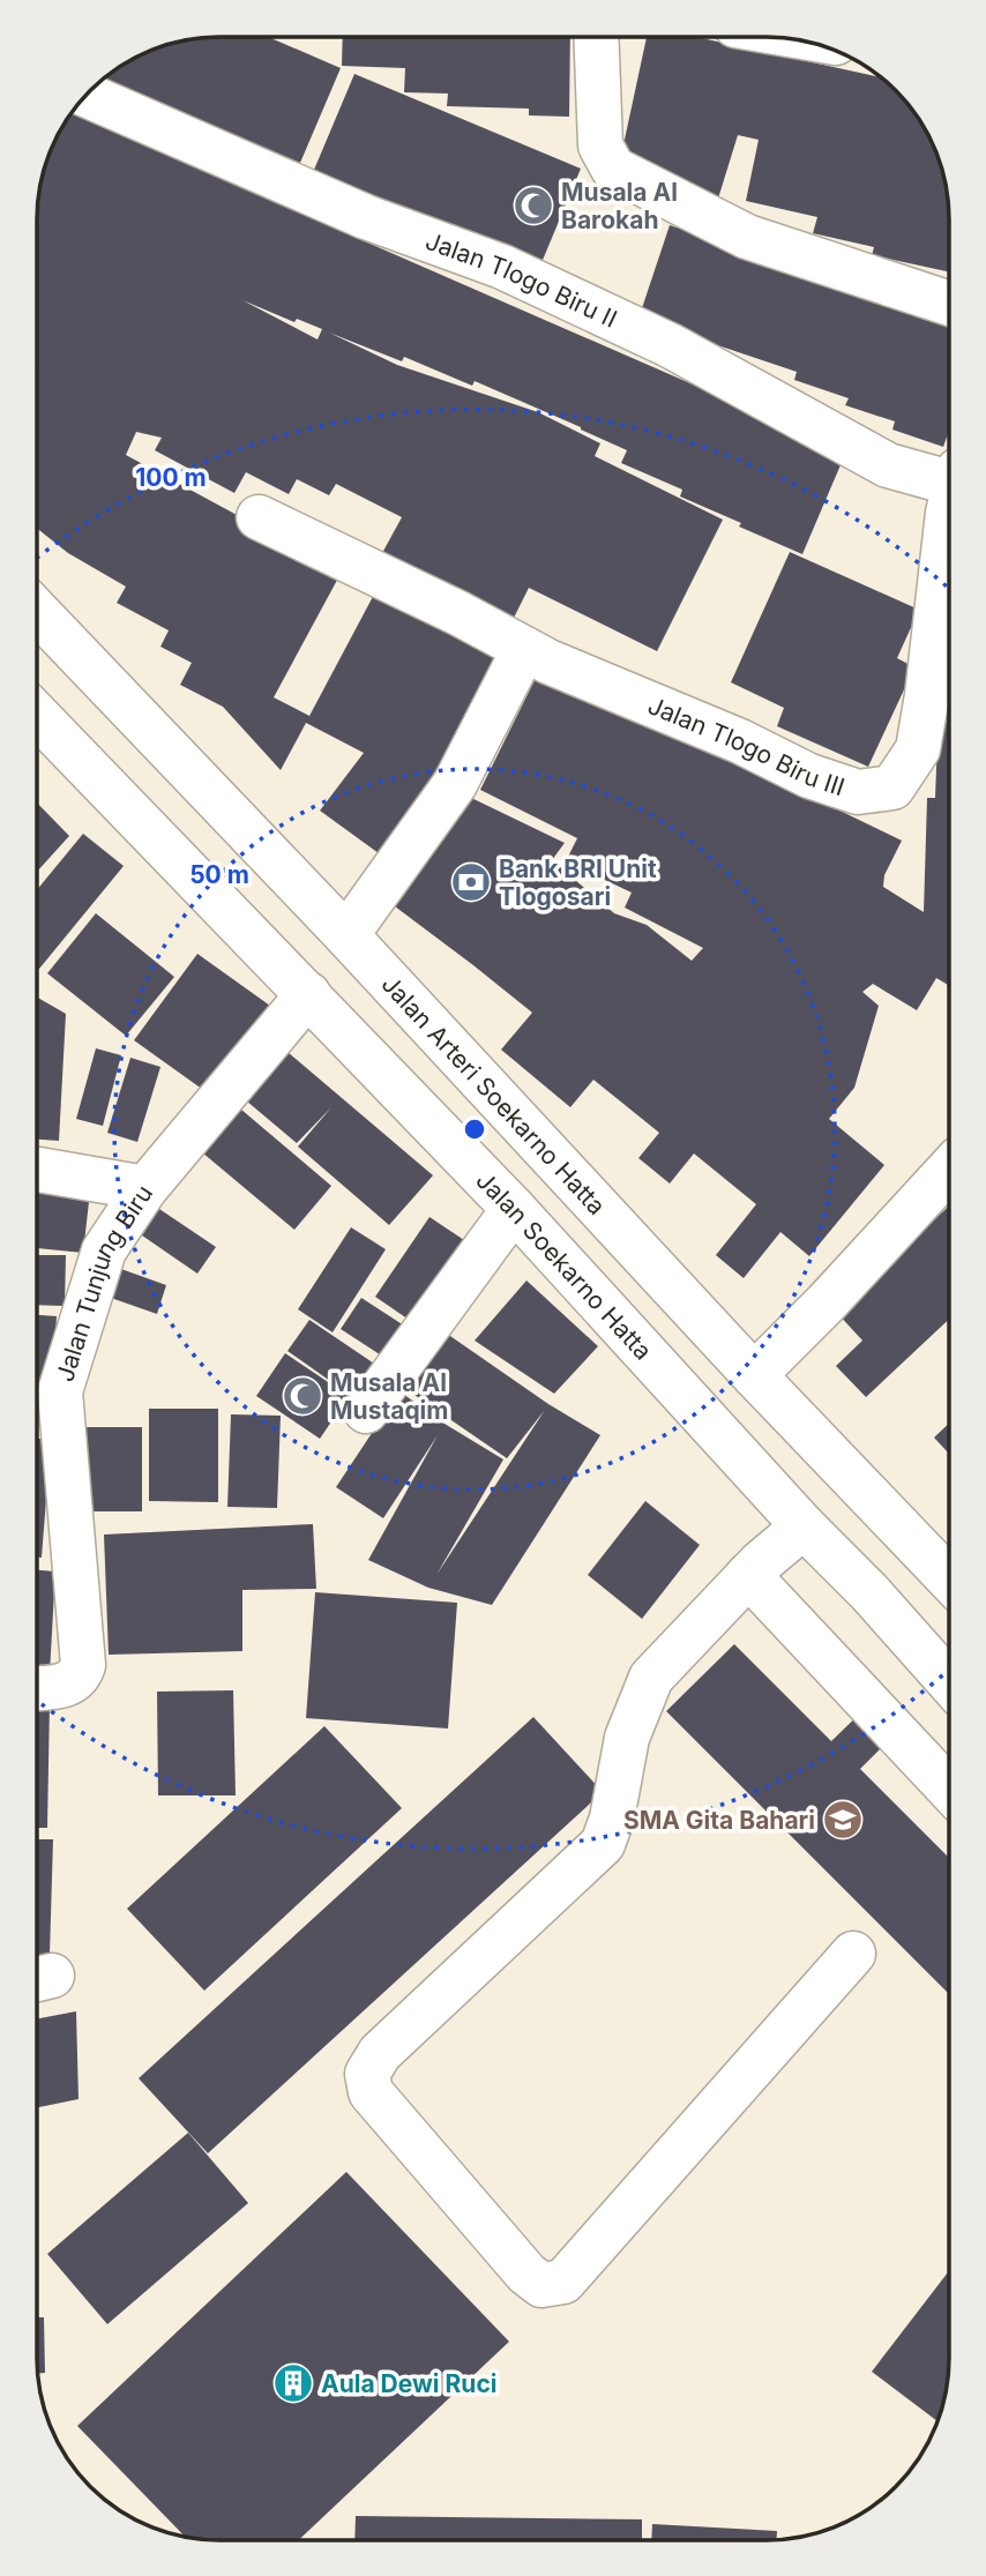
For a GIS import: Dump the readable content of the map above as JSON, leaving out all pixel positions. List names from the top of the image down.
{
  "streets": {
    "street": [
      "Jalan Tlogo Biru II",
      "Jalan Tlogo Biru III",
      "Jalan Arteri Soekarno Hatta",
      "Jalan Soekarno Hatta",
      "Jalan Tunjung Biru"
    ]
  },
  "crossings": [
    ["Jalan Soekarno Hatta", "Jalan Tunjung Biru"]
  ],
  "places": {
    "mosque": ["Musala Al Barokah", "Musala Al Mustaqim"],
    "bank": ["Bank BRI Unit Tlogosari"],
    "school or university": ["SMA Gita Bahari"],
    "building": ["Aula Dewi Ruci"]
  },
  "rings": ["100 m", "50 m"]
}
